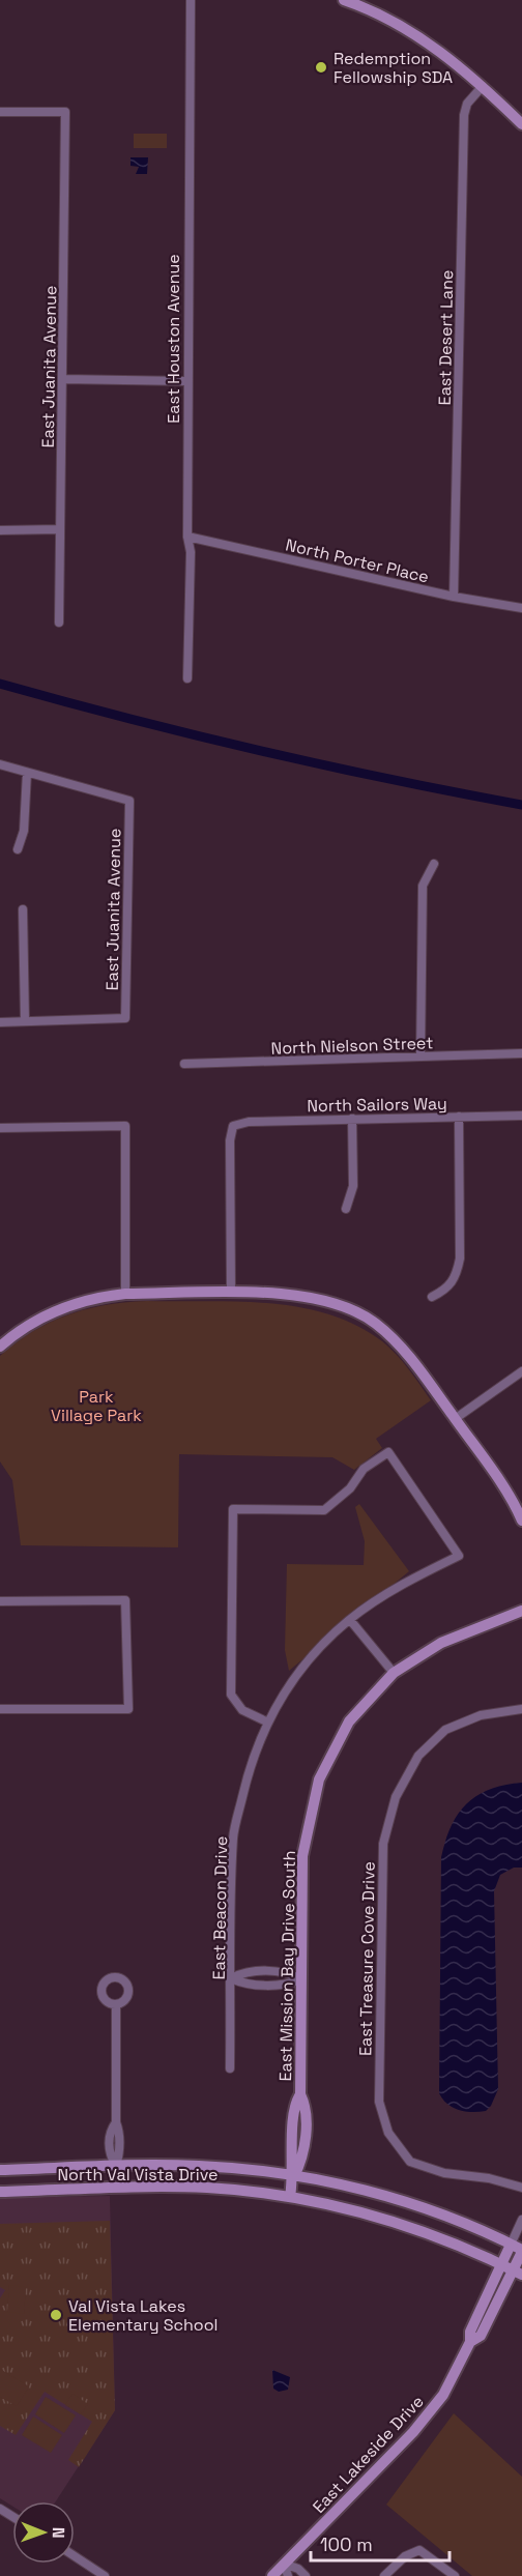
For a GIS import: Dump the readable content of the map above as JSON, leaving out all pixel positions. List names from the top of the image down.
{
  "streets": {
    "street": [
      "East Desert Lane",
      "East Houston Avenue",
      "East Juanita Avenue",
      "North Porter Place",
      "North Nielson Street",
      "North Sailors Way",
      "East Beacon Drive",
      "East Treasure Cove Drive",
      "East Mission Bay Drive South",
      "North Val Vista Drive",
      "East Lakeside Drive"
    ]
  },
  "crossings": [
    ["East Desert Lane", "North Porter Place"],
    ["East Houston Avenue", "North Porter Place"],
    ["East Mission Bay Drive South", "North Val Vista Drive"],
    ["North Val Vista Drive", "East Lakeside Drive"]
  ],
  "parks": ["Park Village Park"],
  "places": ["Redemption Fellowship SDA", "Val Vista Lakes Elementary School"],
  "scale_bar": "100 m",
  "north": "right"
}
